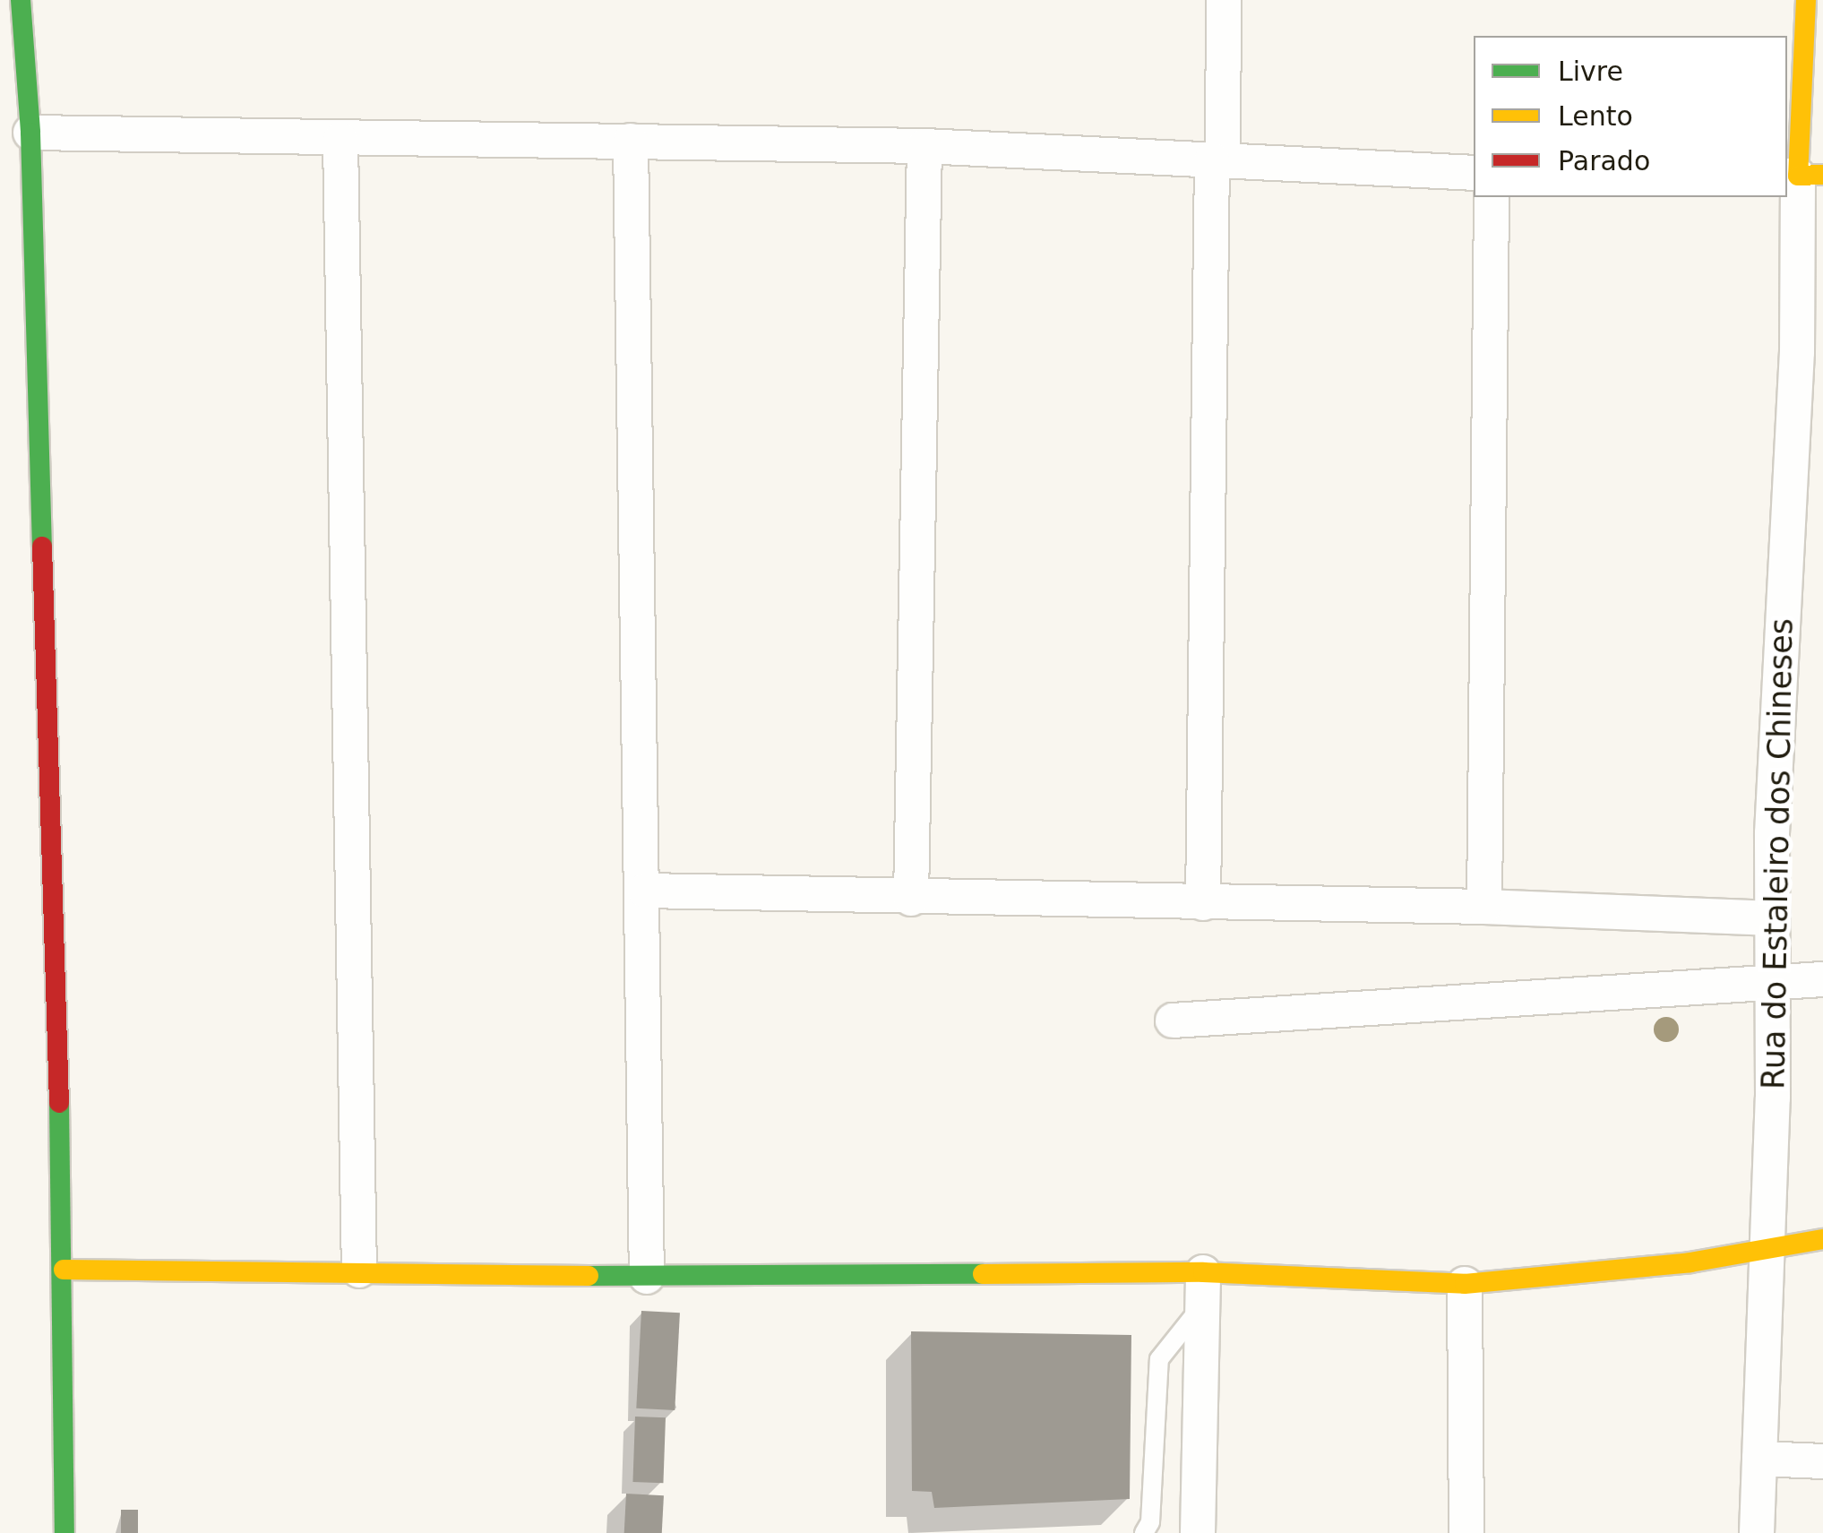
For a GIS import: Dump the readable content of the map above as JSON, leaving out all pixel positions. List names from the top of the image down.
{
  "streets": {
    "street": ["Rua do Estaleiro dos Chineses"]
  },
  "legend": ["Livre", "Lento", "Parado"]
}
